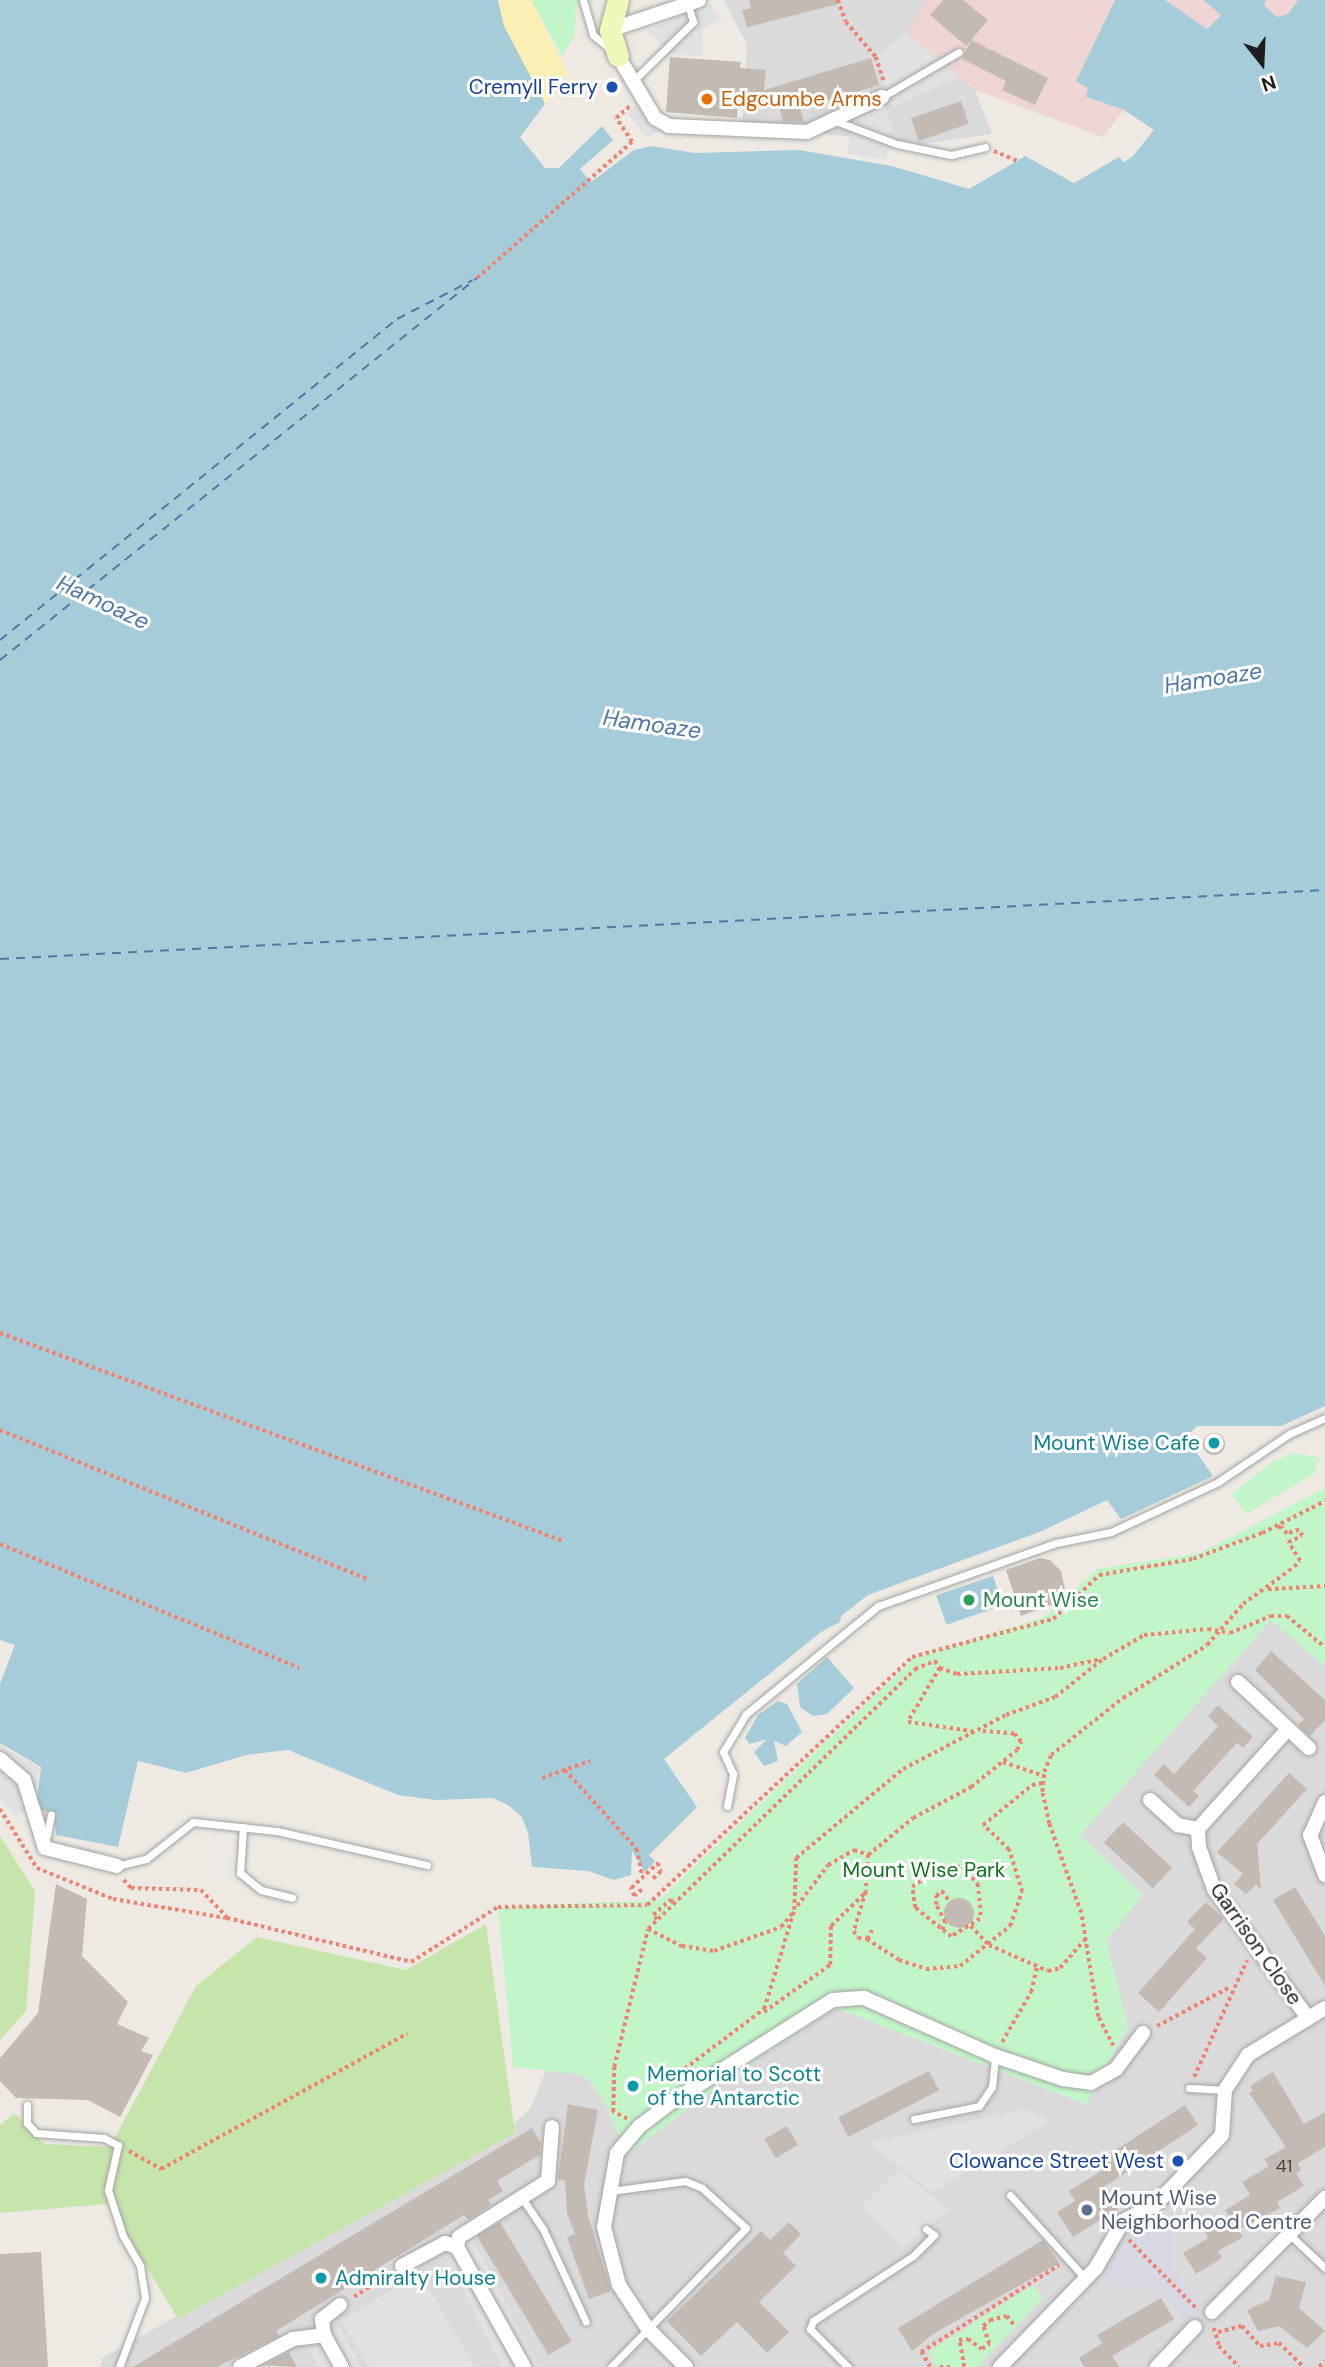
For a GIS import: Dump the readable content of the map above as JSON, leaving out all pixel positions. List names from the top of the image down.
{
  "streets": {
    "street": ["Garrison Close"]
  },
  "water": ["Hamoaze"],
  "parks": ["Mount Wise Park"],
  "places": [
    "Cremyll Ferry",
    "Edgcumbe Arms",
    "Mount Wise Cafe",
    "Mount Wise",
    "Memorial to Scott of the Antarctic",
    "Clowance Street West",
    "Mount Wise Neighborhood Centre",
    "Admiralty House"
  ],
  "house_numbers": ["41"],
  "north": "bottom"
}
